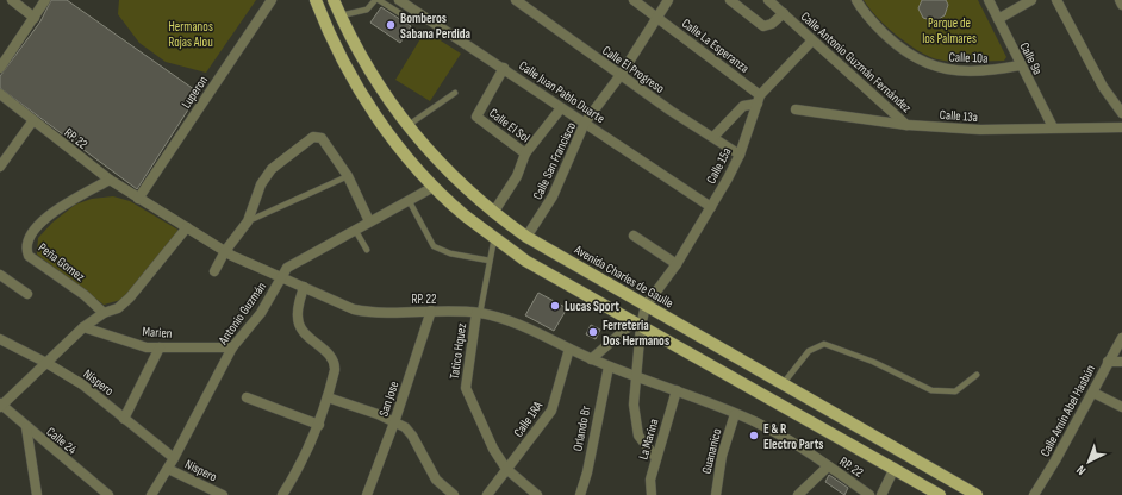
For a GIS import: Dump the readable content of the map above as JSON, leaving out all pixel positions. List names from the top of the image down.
{
  "streets": {
    "main road": ["Avenida Charles de Gaulle"],
    "street": [
      "Calle La Esperanza",
      "Calle 10a",
      "Calle 9a",
      "Calle Antonio Guzmán Fernández",
      "Calle El Progreso",
      "Luperon",
      "Calle Juan Pablo Duarte",
      "Calle 13a",
      "Calle El Sol",
      "RP. 22",
      "Calle San Francisco",
      "Calle 15a",
      "Peña Gomez",
      "Antonio Guzmán",
      "Marien",
      "Tatico Hquez",
      "Níspero",
      "San Jose",
      "Calle Amín Abel Hasbún",
      "Calle 1RA",
      "Orlando Br",
      "La Marina",
      "Calle 24",
      "Guananico",
      "Nispero"
    ]
  },
  "crossings": [
    ["Calle La Esperanza", "Calle San Francisco"],
    ["Calle La Esperanza", "Calle 15a"],
    ["Calle 10a", "Calle 9a"],
    ["Calle 9a", "Calle 13a"],
    ["Calle Antonio Guzmán Fernández", "Calle 13a"],
    ["Calle Antonio Guzmán Fernández", "Calle 15a"],
    ["Calle El Progreso", "Calle San Francisco"],
    ["Calle El Progreso", "Calle 15a"],
    ["Luperon", "RP. 22"],
    ["Calle Juan Pablo Duarte", "Calle El Sol"],
    ["Calle Juan Pablo Duarte", "Calle San Francisco"],
    ["Calle Juan Pablo Duarte", "Calle 15a"],
    ["RP. 22", "Peña Gomez"],
    ["RP. 22", "Antonio Guzmán"],
    ["RP. 22", "Tatico Hquez"],
    ["RP. 22", "San Jose"],
    ["RP. 22", "Calle 1RA"],
    ["RP. 22", "Orlando Br"],
    ["RP. 22", "La Marina"],
    ["RP. 22", "Guananico"],
    ["Calle San Francisco", "Avenida Charles de Gaulle"],
    ["Calle 15a", "Avenida Charles de Gaulle"],
    ["Antonio Guzmán", "Marien"],
    ["Antonio Guzmán", "Níspero"],
    ["Antonio Guzmán", "Nispero"],
    ["Tatico Hquez", "Calle 1RA"]
  ],
  "parks": ["Parque de los Palmares", "Hermanos Rojas Alou"],
  "places": [
    "Bomberos Sabana Perdida",
    "Lucas Sport",
    "Ferreteria Dos Hermanos",
    "E & R Electro Parts"
  ],
  "north": "bottom left"
}
